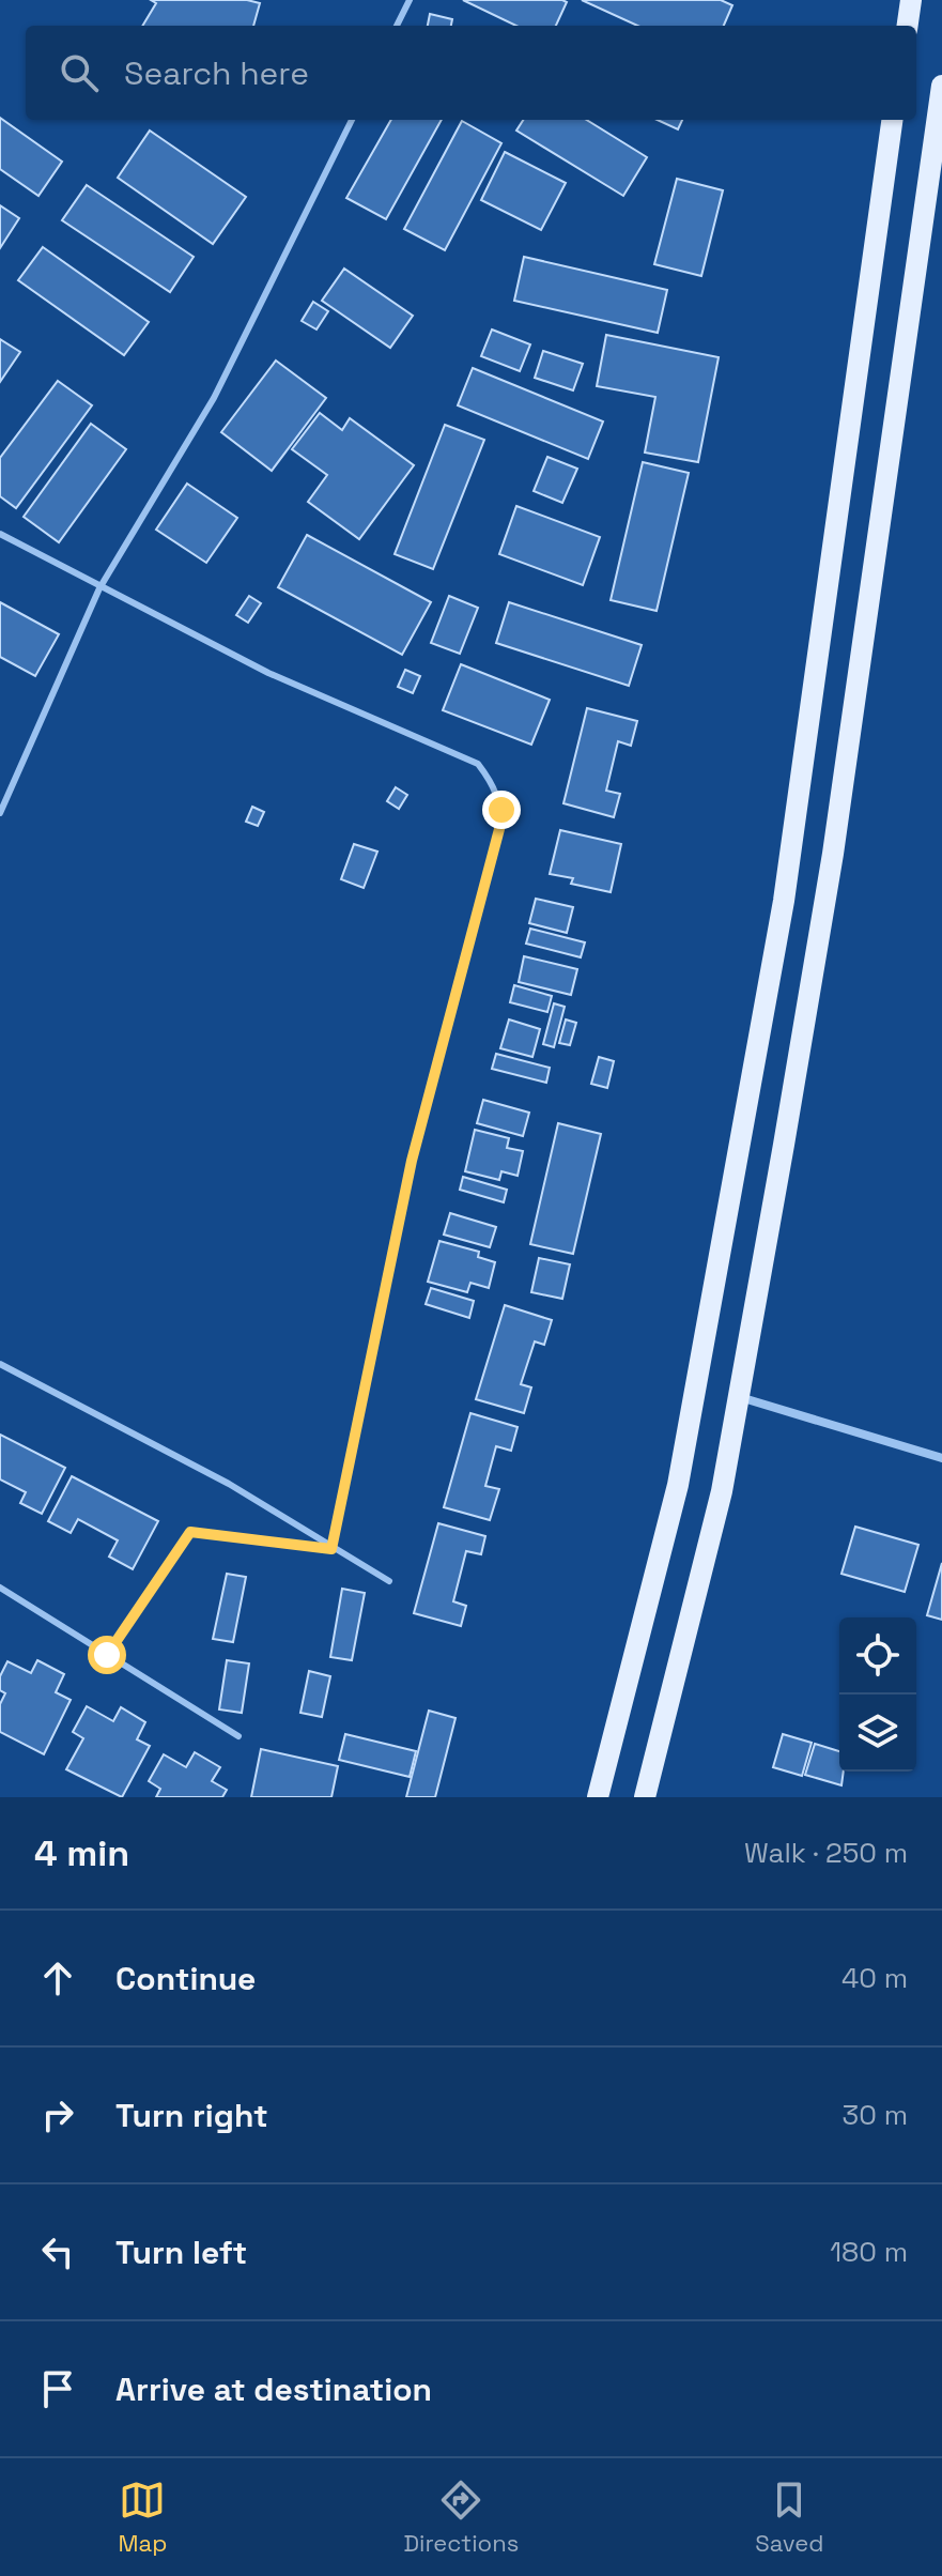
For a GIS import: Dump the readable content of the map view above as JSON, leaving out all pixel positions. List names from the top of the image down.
{
  "page": {
    "search": "Search here",
    "heading": ["4 min", "Walk · 250 m"],
    "list": [
      ["Continue", "40 m"],
      ["Turn right", "30 m"],
      ["Turn left", "180 m"],
      "Arrive at destination"
    ],
    "nav": ["Map", "Directions", "Saved"]
  }
}
